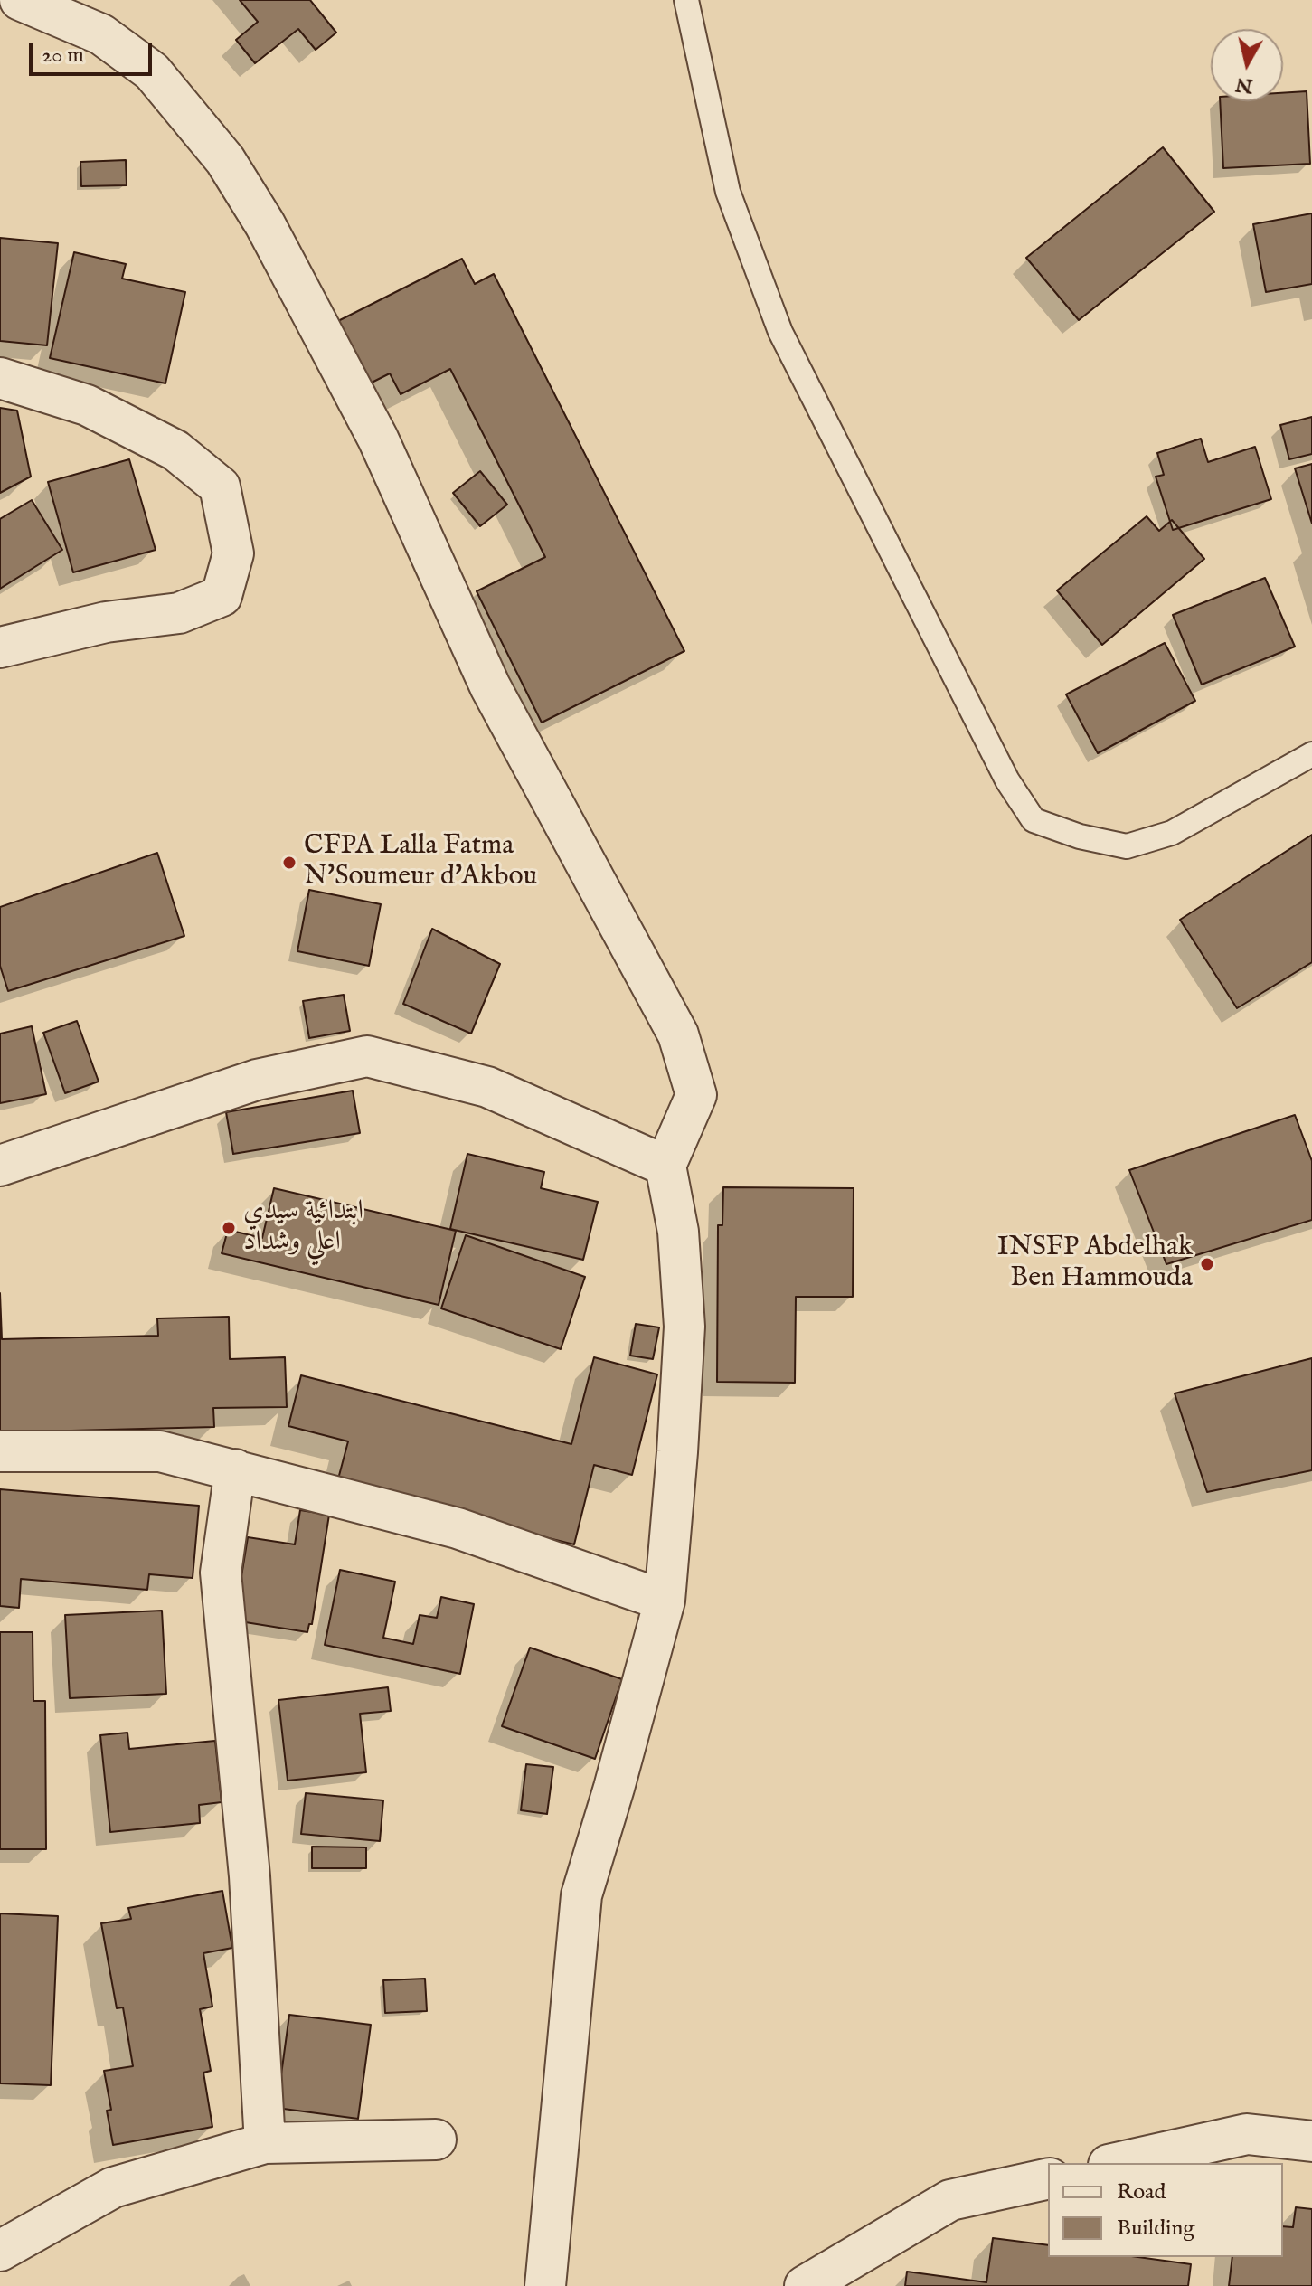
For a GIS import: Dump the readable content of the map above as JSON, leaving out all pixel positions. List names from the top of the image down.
{
  "places": ["CFPA Lalla Fatma N'Soumeur d'Akbou", "ابتدائية سيدي اعلي وشداد", "INSFP Abdelhak Ben Hammouda"],
  "legend": ["Road", "Building"],
  "scale_bar": "20 m",
  "north": "bottom"
}
